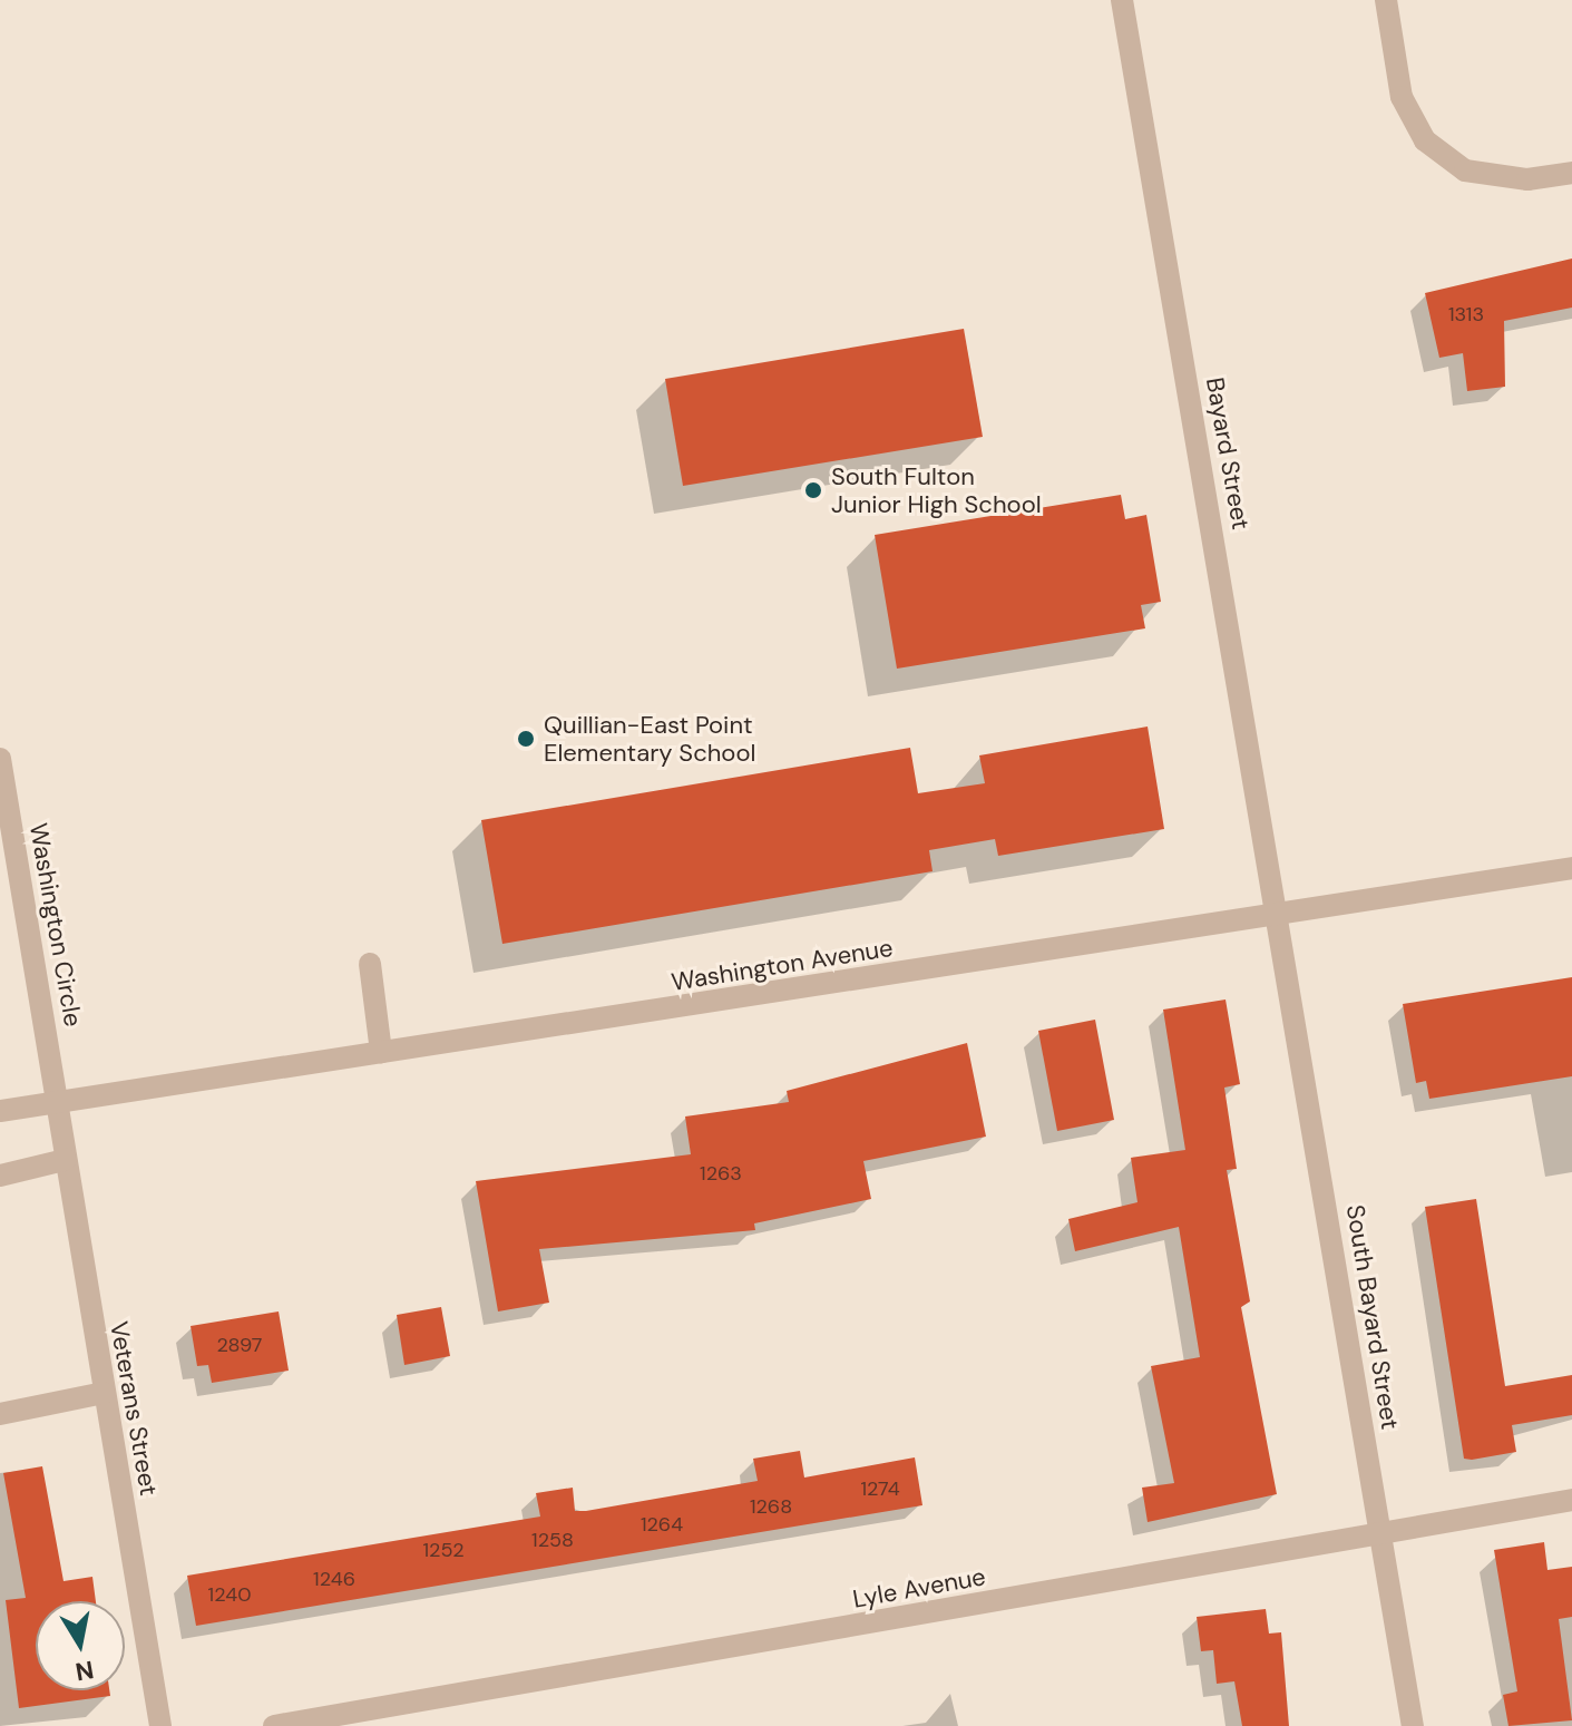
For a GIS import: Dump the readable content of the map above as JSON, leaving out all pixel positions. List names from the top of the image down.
{
  "streets": {
    "street": [
      "Bayard Street",
      "Washington Circle",
      "Washington Avenue",
      "South Bayard Street",
      "Veterans Street",
      "Lyle Avenue"
    ]
  },
  "crossings": [
    ["Bayard Street", "Washington Avenue"],
    ["Bayard Street", "South Bayard Street"],
    ["Washington Circle", "Washington Avenue"],
    ["Washington Circle", "Veterans Street"],
    ["Washington Avenue", "South Bayard Street"],
    ["Washington Avenue", "Veterans Street"],
    ["South Bayard Street", "Lyle Avenue"]
  ],
  "places": ["South Fulton Junior High School", "Quillian-East Point Elementary School"],
  "house_numbers": [
    "1313",
    "1263",
    "2897",
    "1274",
    "1268",
    "1264",
    "1258",
    "1252",
    "1246",
    "1240"
  ],
  "north": "bottom"
}
